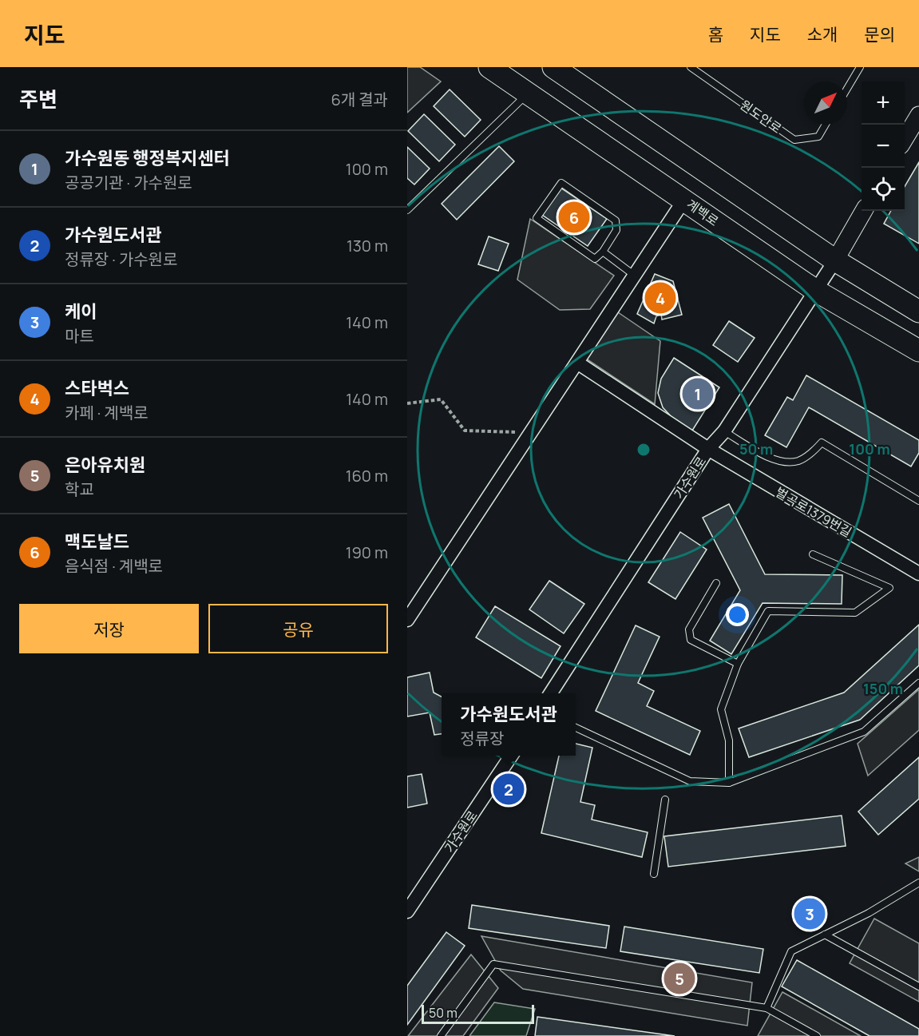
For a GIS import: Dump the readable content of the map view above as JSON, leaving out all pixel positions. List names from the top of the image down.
{
  "streets": {
    "main road": ["계백로"],
    "street": ["가수원로", "벌곡로1379번길"],
    "lane": ["원도안로"]
  },
  "crossings": [
    ["계백로", "가수원로"],
    ["가수원로", "벌곡로1379번길"]
  ],
  "scale_bar": "50 m",
  "north": "top right",
  "page": {
    "header": "지도",
    "nav": [
      "홈",
      "지도",
      "소개",
      "문의"
    ],
    "heading": ["주변", "6개 결과"],
    "map_buttons": ["+", "−"],
    "list": [
      {
        "mark": "1",
        "name": "가수원동 행정복지센터",
        "note": "공공기관 · 가수원로",
        "value": "100 m"
      },
      {
        "mark": "2",
        "name": "가수원도서관",
        "note": "정류장 · 가수원로",
        "value": "130 m"
      },
      {
        "mark": "3",
        "name": "케이",
        "note": "마트",
        "value": "140 m"
      },
      {
        "mark": "4",
        "name": "스타벅스",
        "note": "카페 · 계백로",
        "value": "140 m"
      },
      {
        "mark": "5",
        "name": "은아유치원",
        "note": "학교",
        "value": "160 m"
      },
      {
        "mark": "6",
        "name": "맥도날드",
        "note": "음식점 · 계백로",
        "value": "190 m"
      }
    ],
    "pins": [
      "6",
      "4",
      "1",
      "2",
      "3",
      "5"
    ],
    "buttons": ["저장", "공유"],
    "popup": ["가수원도서관", "정류장"],
    "scale": "50 m"
  },
  "rings": ["50 m", "100 m", "150 m"]
}
